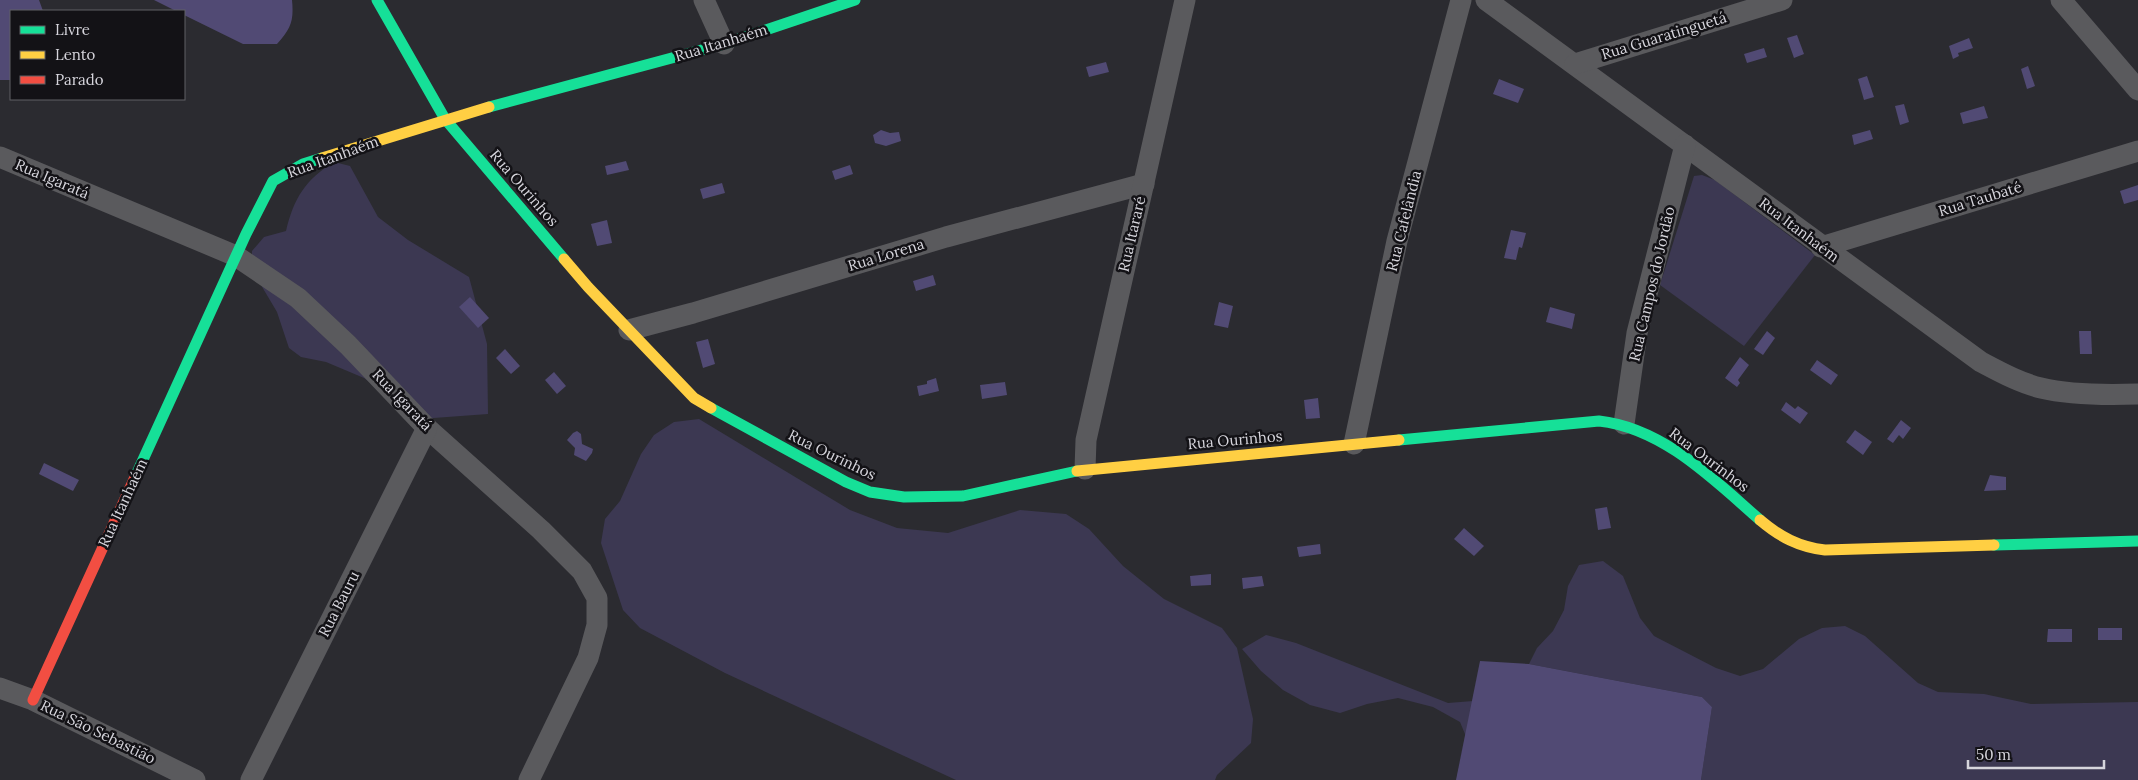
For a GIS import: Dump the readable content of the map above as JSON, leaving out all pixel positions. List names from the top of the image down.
{
  "streets": {
    "street": [
      "Rua Guaratinguetá",
      "Rua Itanhaém",
      "Rua Igaratá",
      "Rua Ourinhos",
      "Rua Taubaté",
      "Rua Cafelândia",
      "Rua Itararé",
      "Rua Lorena",
      "Rua Campos do Jordão",
      "Rua Bauru",
      "Rua São Sebastião"
    ]
  },
  "crossings": [
    ["Rua Guaratinguetá", "Rua Itanhaém"],
    ["Rua Itanhaém", "Rua Igaratá"],
    ["Rua Itanhaém", "Rua Ourinhos"],
    ["Rua Itanhaém", "Rua Taubaté"],
    ["Rua Itanhaém", "Rua Campos do Jordão"],
    ["Rua Itanhaém", "Rua São Sebastião"],
    ["Rua Igaratá", "Rua Bauru"],
    ["Rua Ourinhos", "Rua Cafelândia"],
    ["Rua Ourinhos", "Rua Itararé"],
    ["Rua Ourinhos", "Rua Lorena"],
    ["Rua Ourinhos", "Rua Campos do Jordão"],
    ["Rua Itararé", "Rua Lorena"]
  ],
  "legend": ["Livre", "Lento", "Parado"],
  "scale_bar": "50 m"
}
